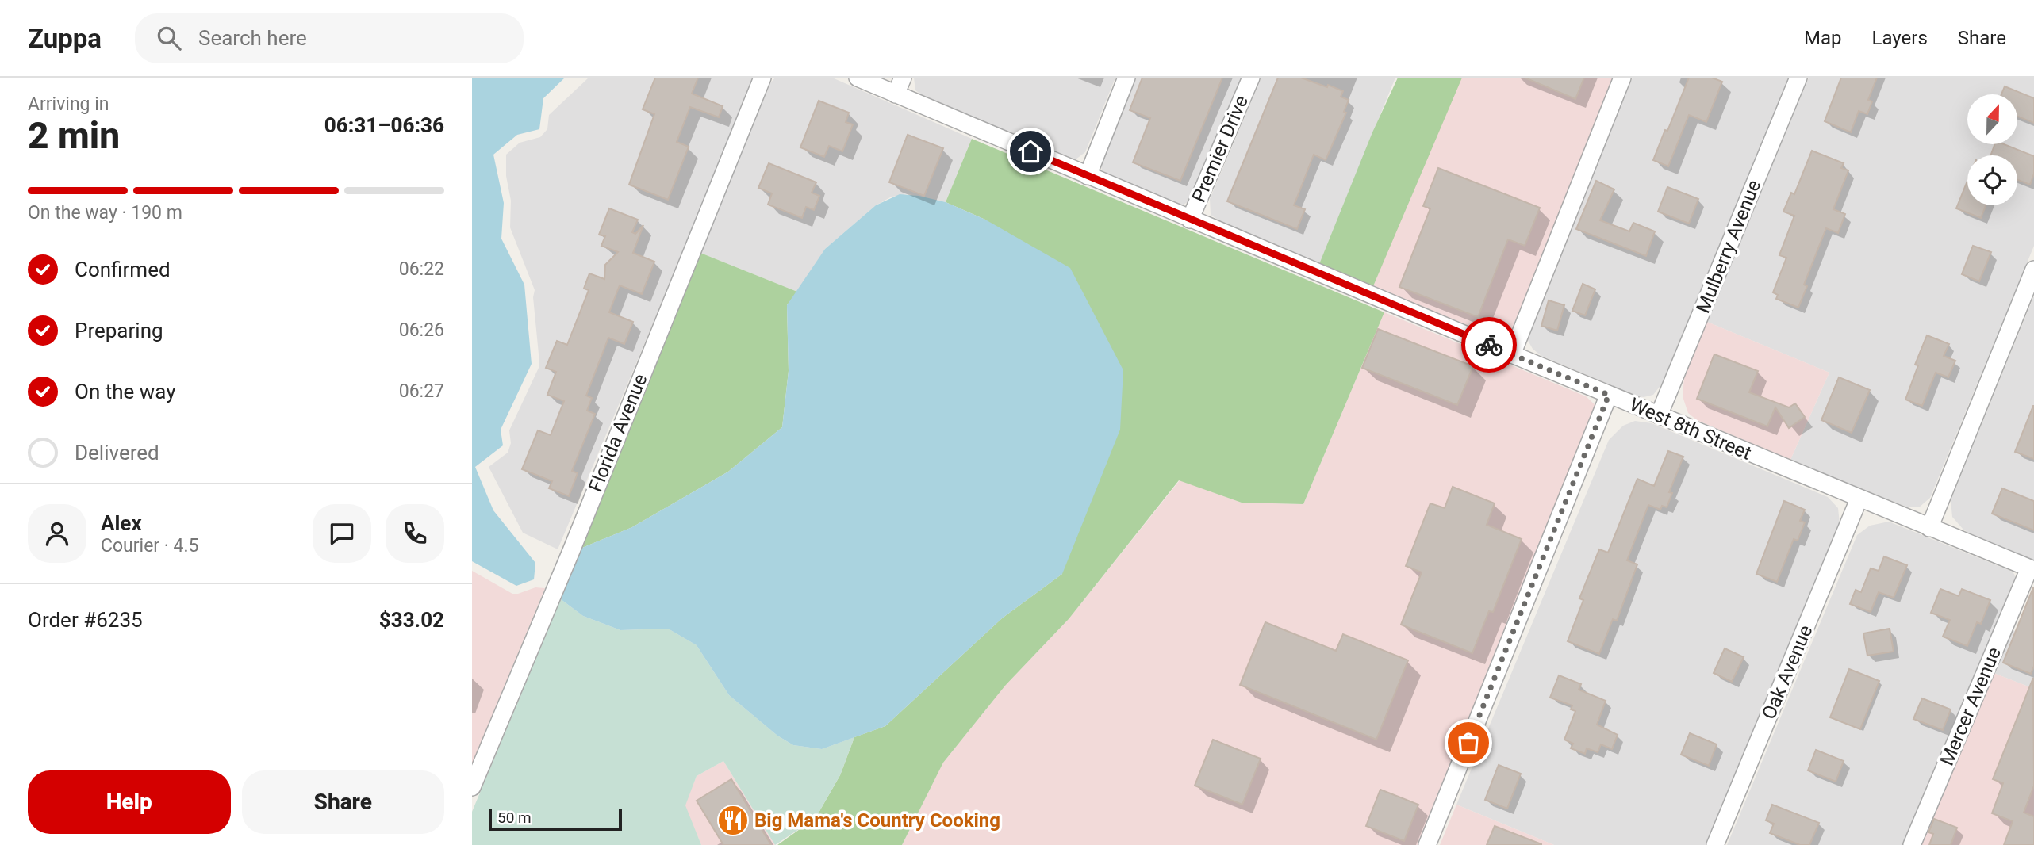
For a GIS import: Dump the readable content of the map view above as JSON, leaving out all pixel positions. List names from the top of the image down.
{
  "streets": {
    "street": [
      "Premier Drive",
      "Mulberry Avenue",
      "West 8th Street",
      "Florida Avenue",
      "Oak Avenue",
      "Mercer Avenue"
    ]
  },
  "crossings": [
    ["Premier Drive", "West 8th Street"],
    ["Mulberry Avenue", "West 8th Street"],
    ["West 8th Street", "Oak Avenue"],
    ["West 8th Street", "Mercer Avenue"]
  ],
  "places": {
    "restaurant": ["Big Mama's Country Cooking"]
  },
  "scale_bar": "50 m",
  "north": "top",
  "page": {
    "header": "Zuppa",
    "search": "Search here",
    "nav": ["Map", "Layers", "Share"],
    "heading": ["2 min", "Arriving in", "06:31–06:36"],
    "panel": [
      "Alex",
      "Courier · 4.5",
      "Order #6235",
      "$33.02"
    ],
    "bar": "On the way · 190 m",
    "list": [
      ["Confirmed", "06:22"],
      ["Preparing", "06:26"],
      ["On the way", "06:27"],
      "Delivered"
    ],
    "buttons": ["Help", "Share"],
    "scale": "50 m"
  }
}
